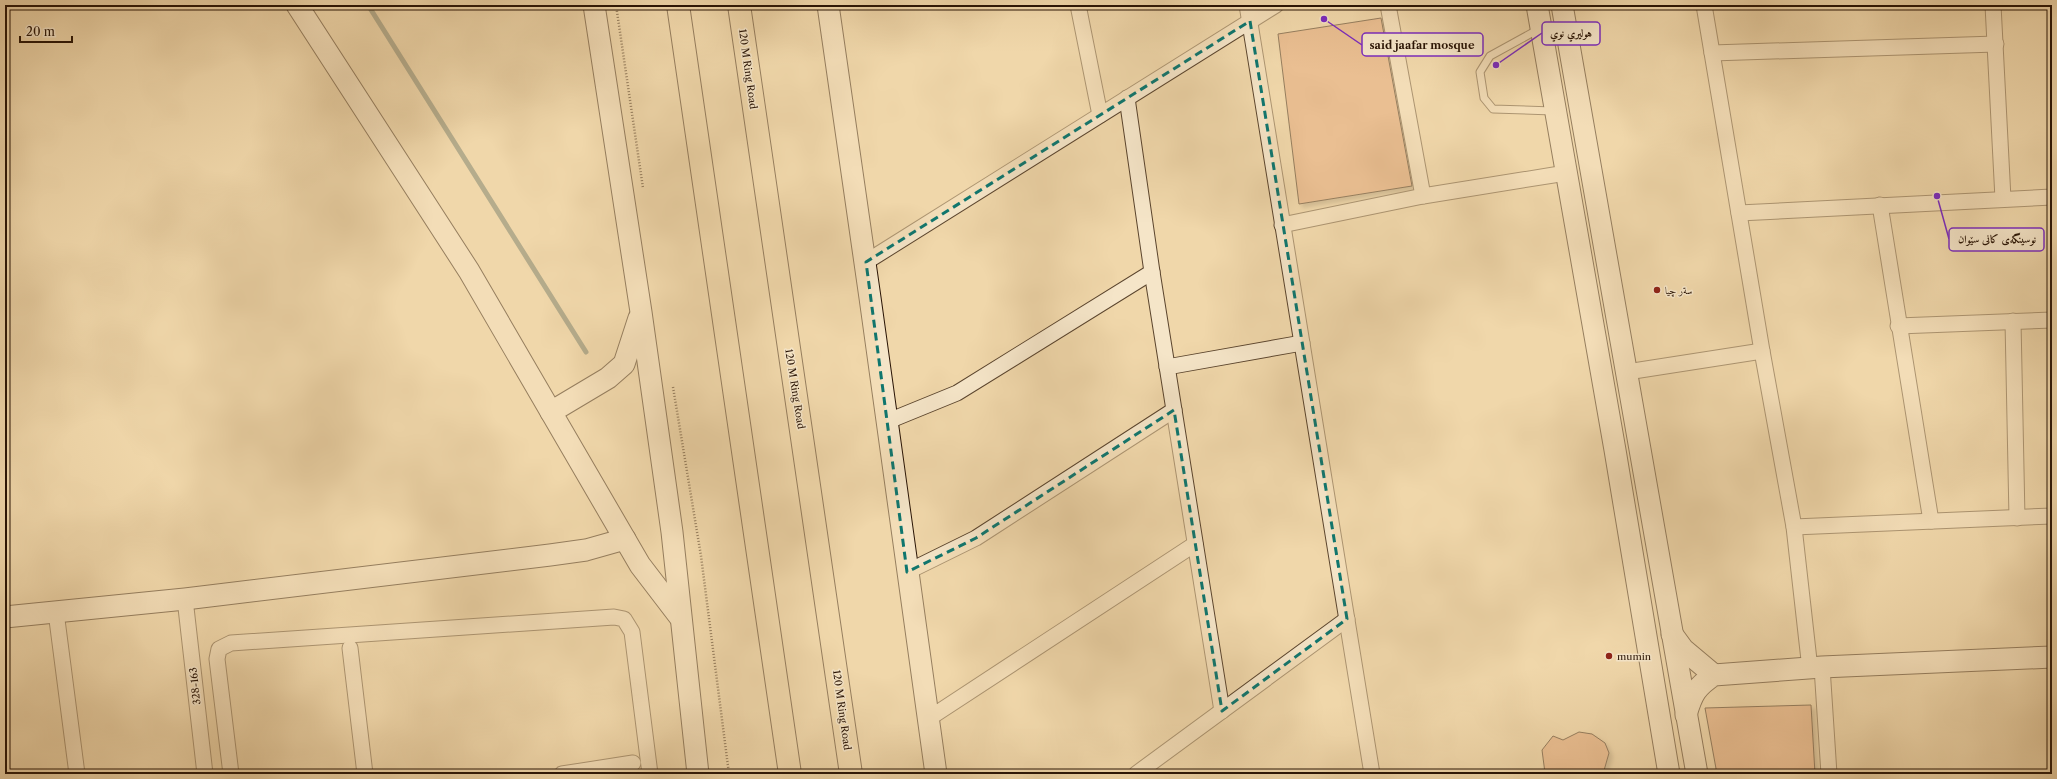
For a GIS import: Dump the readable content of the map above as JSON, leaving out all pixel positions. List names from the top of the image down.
{
  "streets": {
    "highway": ["120 M Ring Road"],
    "street": ["328-163"]
  },
  "places": [
    "said jaafar mosque",
    "هوليري نوي",
    "نوسینگەی کانی سێوان",
    "سةر چيا",
    "mumin"
  ],
  "scale_bar": "20 m"
}
